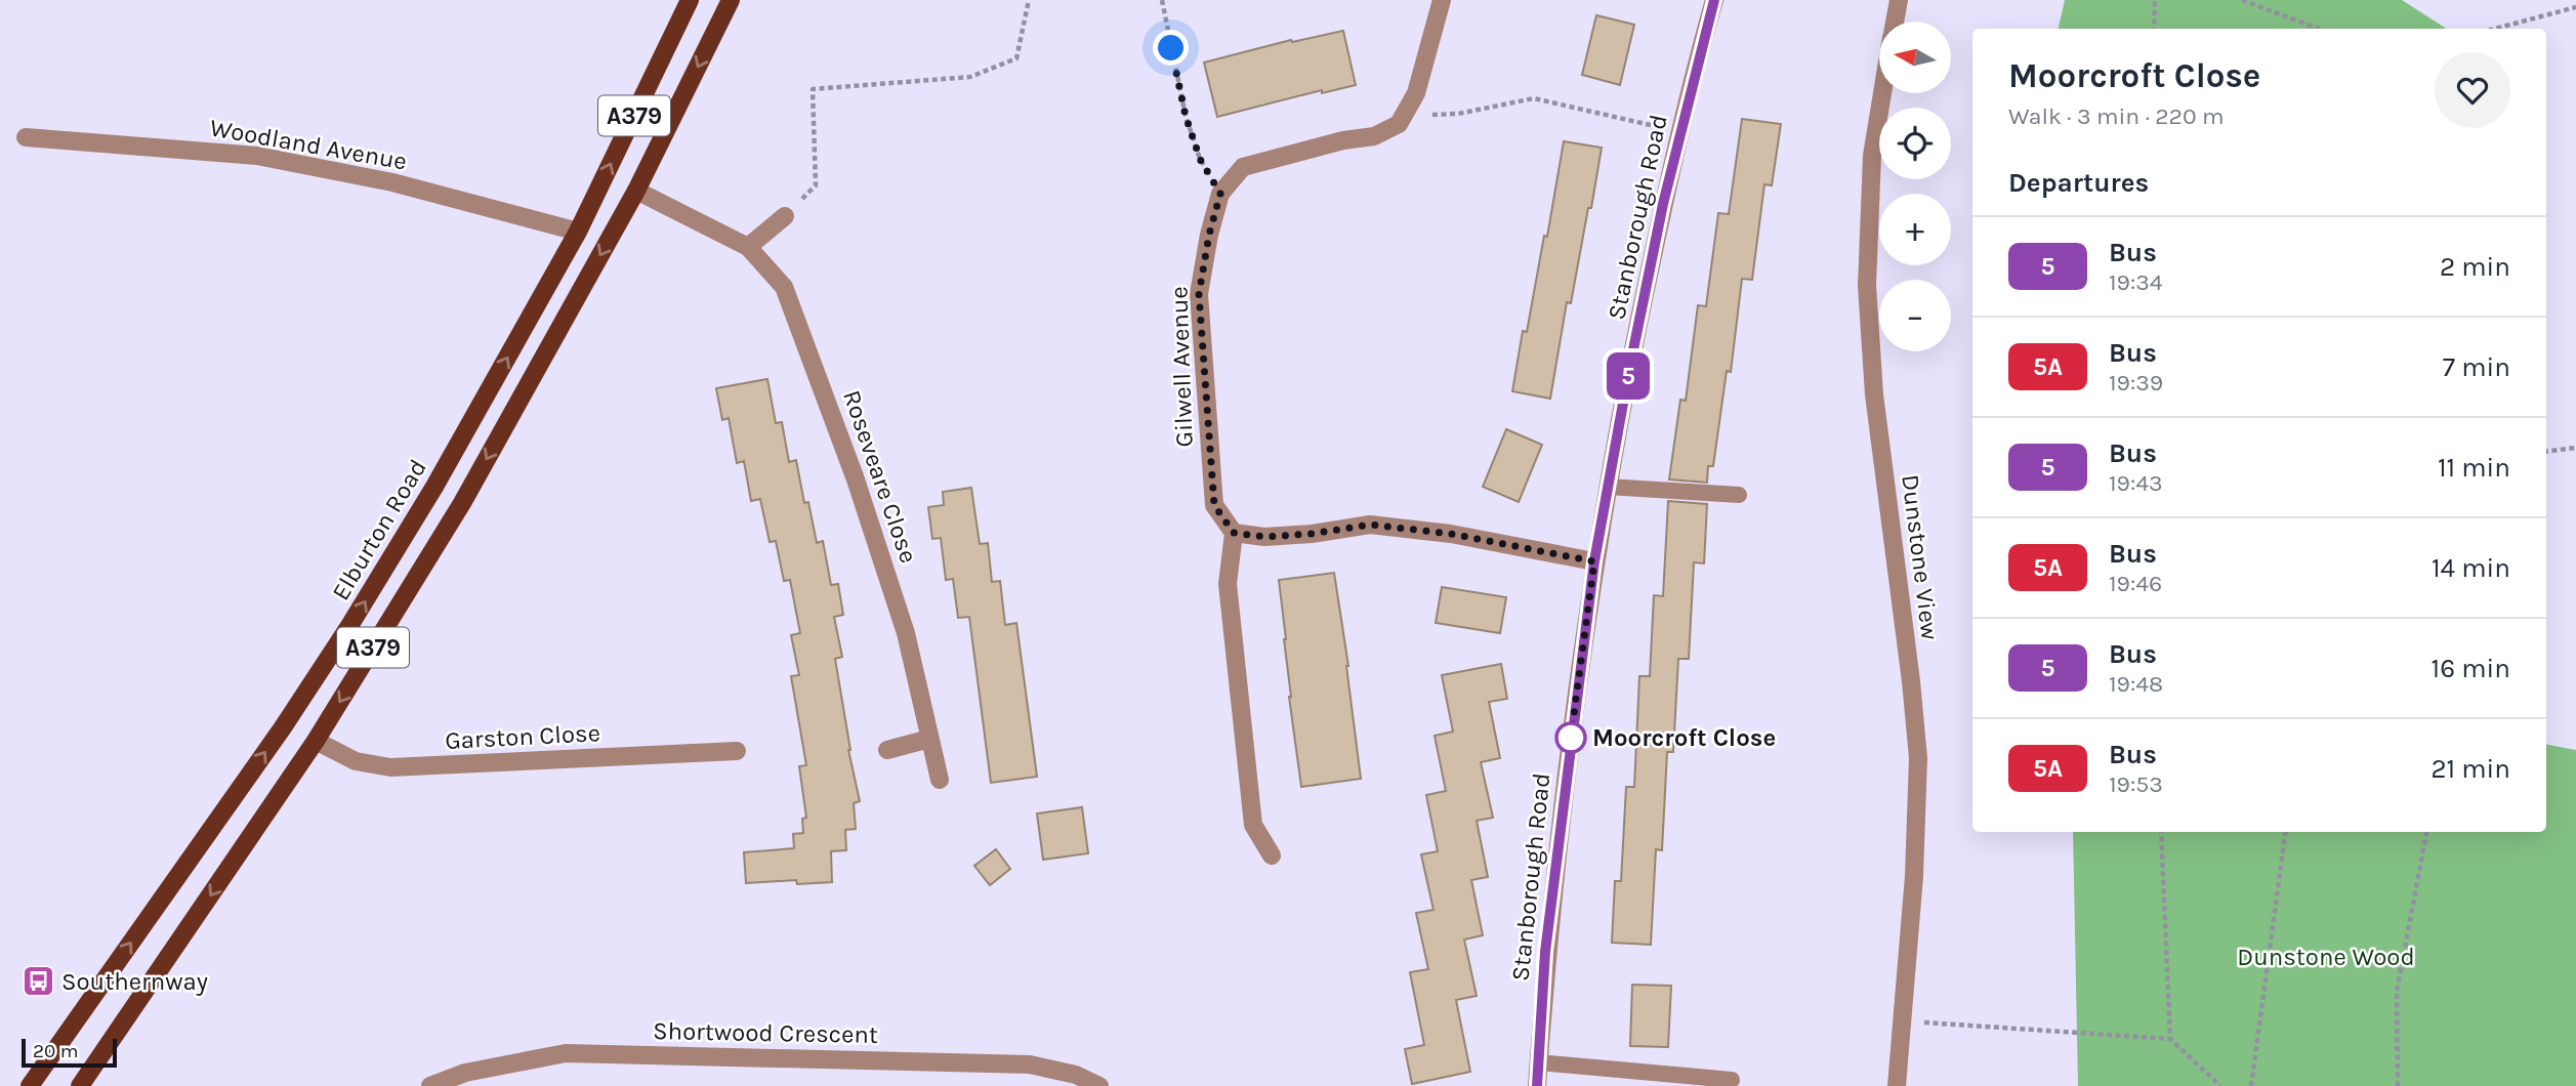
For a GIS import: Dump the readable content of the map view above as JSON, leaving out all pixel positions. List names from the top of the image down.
{
  "streets": {
    "main road": ["A379", "Elburton Road"],
    "street": [
      "Woodland Avenue",
      "Stanborough Road",
      "Gilwell Avenue",
      "Roseveare Close",
      "Dunstone View",
      "Garston Close",
      "Shortwood Crescent"
    ]
  },
  "crossings": [
    ["A379", "Roseveare Close"],
    ["A379", "Garston Close"],
    ["Woodland Avenue", "Elburton Road"]
  ],
  "parks": ["Dunstone Wood"],
  "places": {
    "other": ["Moorcroft Close"],
    "bus stop": ["Southernway"]
  },
  "lines": ["bus line 5"],
  "scale_bar": "20 m",
  "north": "left",
  "page": {
    "on_map": "5",
    "map_buttons": ["+", "−"],
    "heading": [
      ["Moorcroft Close", "Walk · 3 min · 220 m"],
      "Departures"
    ],
    "list": [
      {
        "mark": "5",
        "name": "Bus",
        "note": "19:34",
        "value": "2 min"
      },
      {
        "mark": "5A",
        "name": "Bus",
        "note": "19:39",
        "value": "7 min"
      },
      {
        "mark": "5",
        "name": "Bus",
        "note": "19:43",
        "value": "11 min"
      },
      {
        "mark": "5A",
        "name": "Bus",
        "note": "19:46",
        "value": "14 min"
      },
      {
        "mark": "5",
        "name": "Bus",
        "note": "19:48",
        "value": "16 min"
      },
      {
        "mark": "5A",
        "name": "Bus",
        "note": "19:53",
        "value": "21 min"
      }
    ],
    "scale": "20 m"
  }
}
